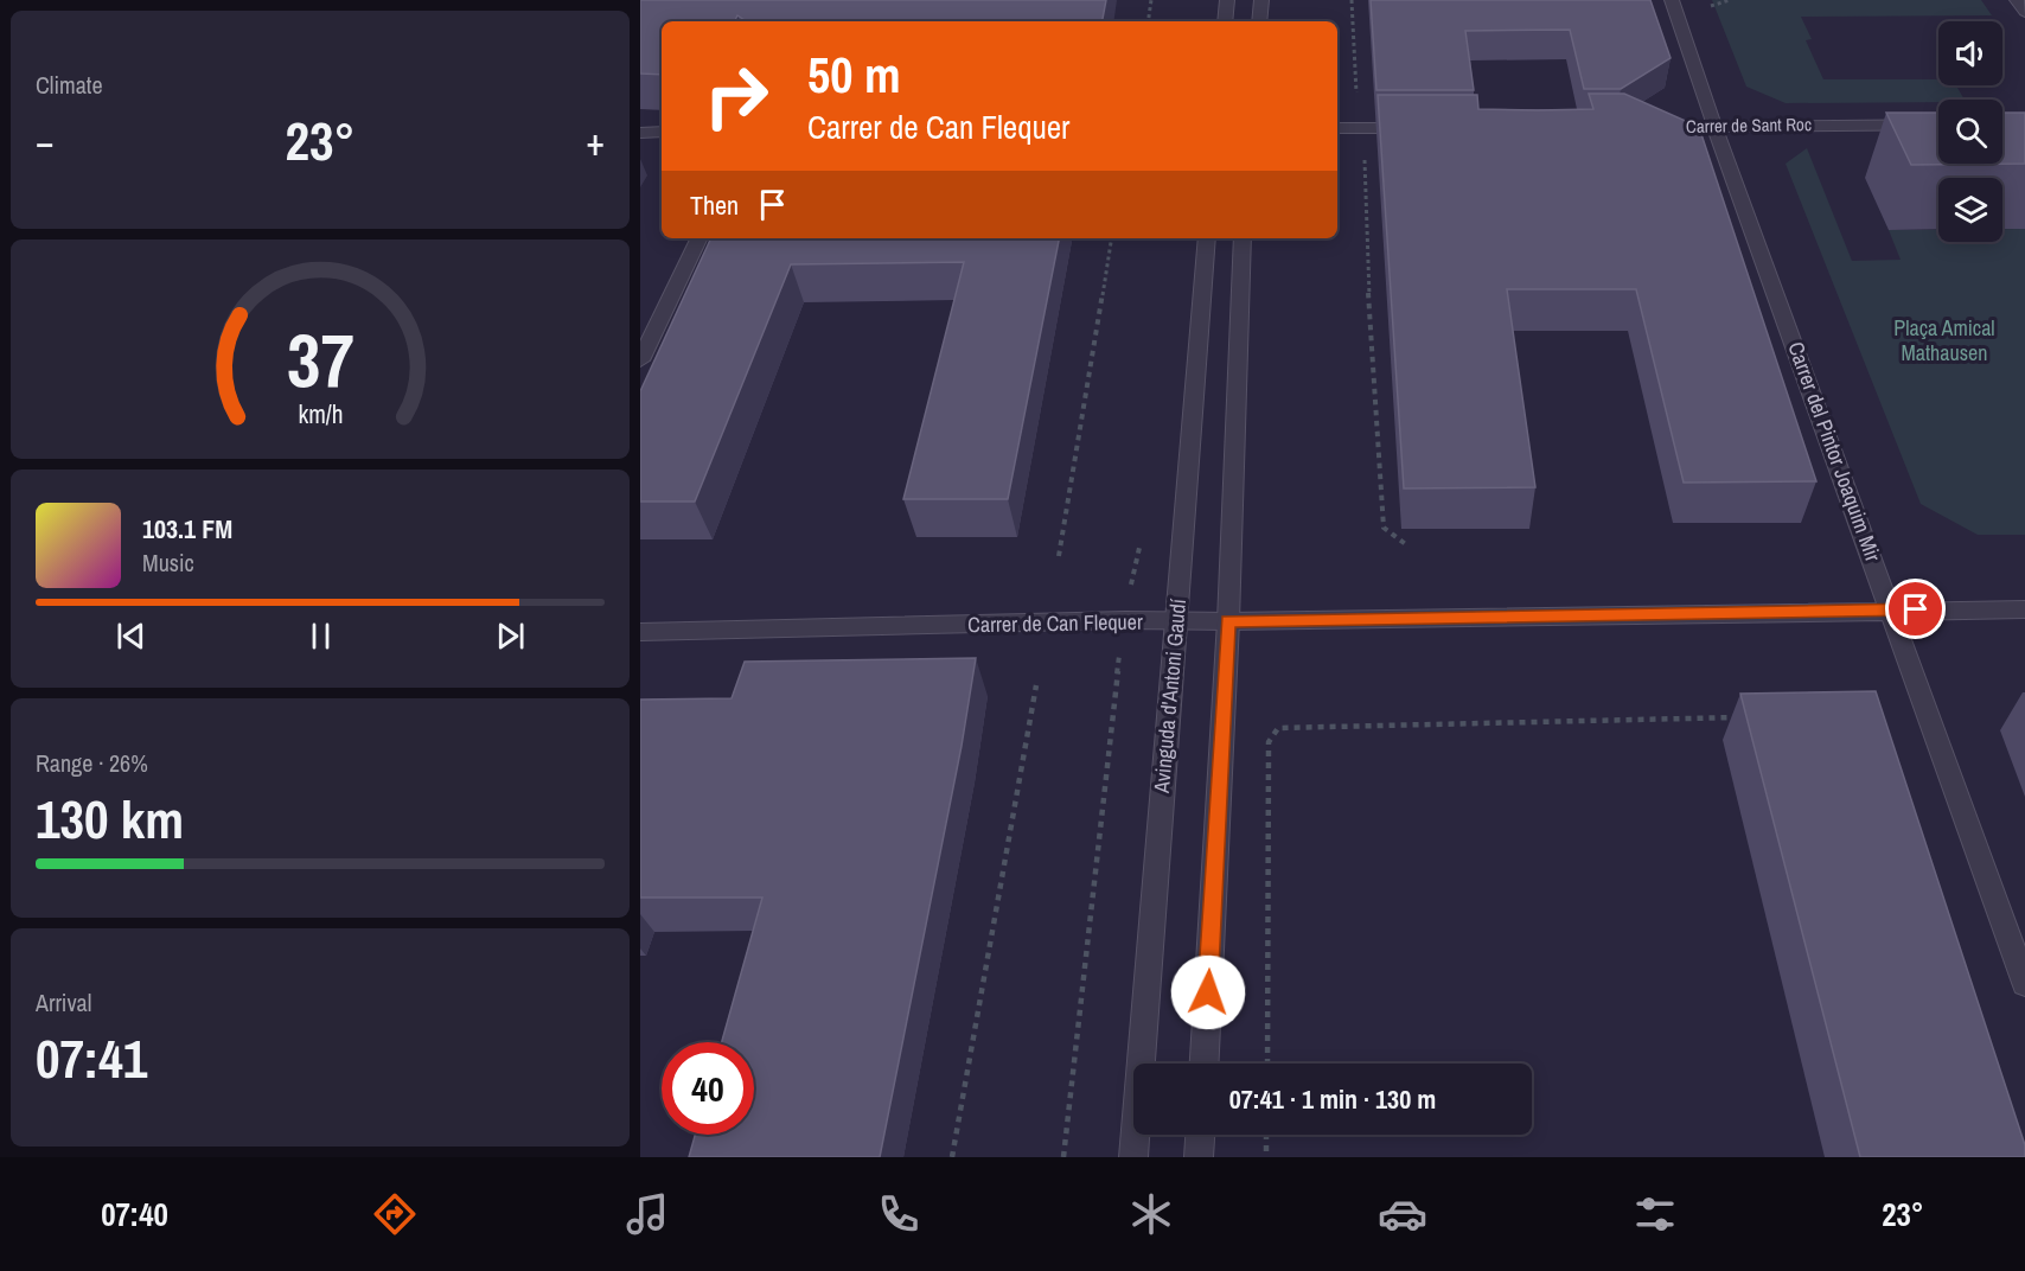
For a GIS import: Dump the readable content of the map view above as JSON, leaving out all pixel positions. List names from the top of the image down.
{
  "streets": {
    "street": [
      "Carrer de Sant Roc",
      "Carrer del Pintor Joaquim Mir",
      "Carrer de Can Flequer",
      "Avinguda d'Antoni Gaudí"
    ]
  },
  "crossings": [
    ["Carrer de Sant Roc", "Carrer del Pintor Joaquim Mir"],
    ["Carrer del Pintor Joaquim Mir", "Carrer de Can Flequer"],
    ["Carrer de Can Flequer", "Avinguda d'Antoni Gaudí"]
  ],
  "parks": ["Plaça Amical Mathausen"],
  "page": {
    "tile": [
      "Climate",
      ["Range · 26%", "130 km"],
      ["Arrival", "07:41"]
    ],
    "turn": ["50 m", "Carrer de Can Flequer"],
    "heat": ["−", "23°", "+"],
    "then": "Then",
    "song": ["103.1 FM", "Music"],
    "limit": "40",
    "trip": "07:41 · 1 min · 130 m",
    "tabs": ["07:40", "23°"],
    "gauge": ["37", "km/h"]
  }
}
